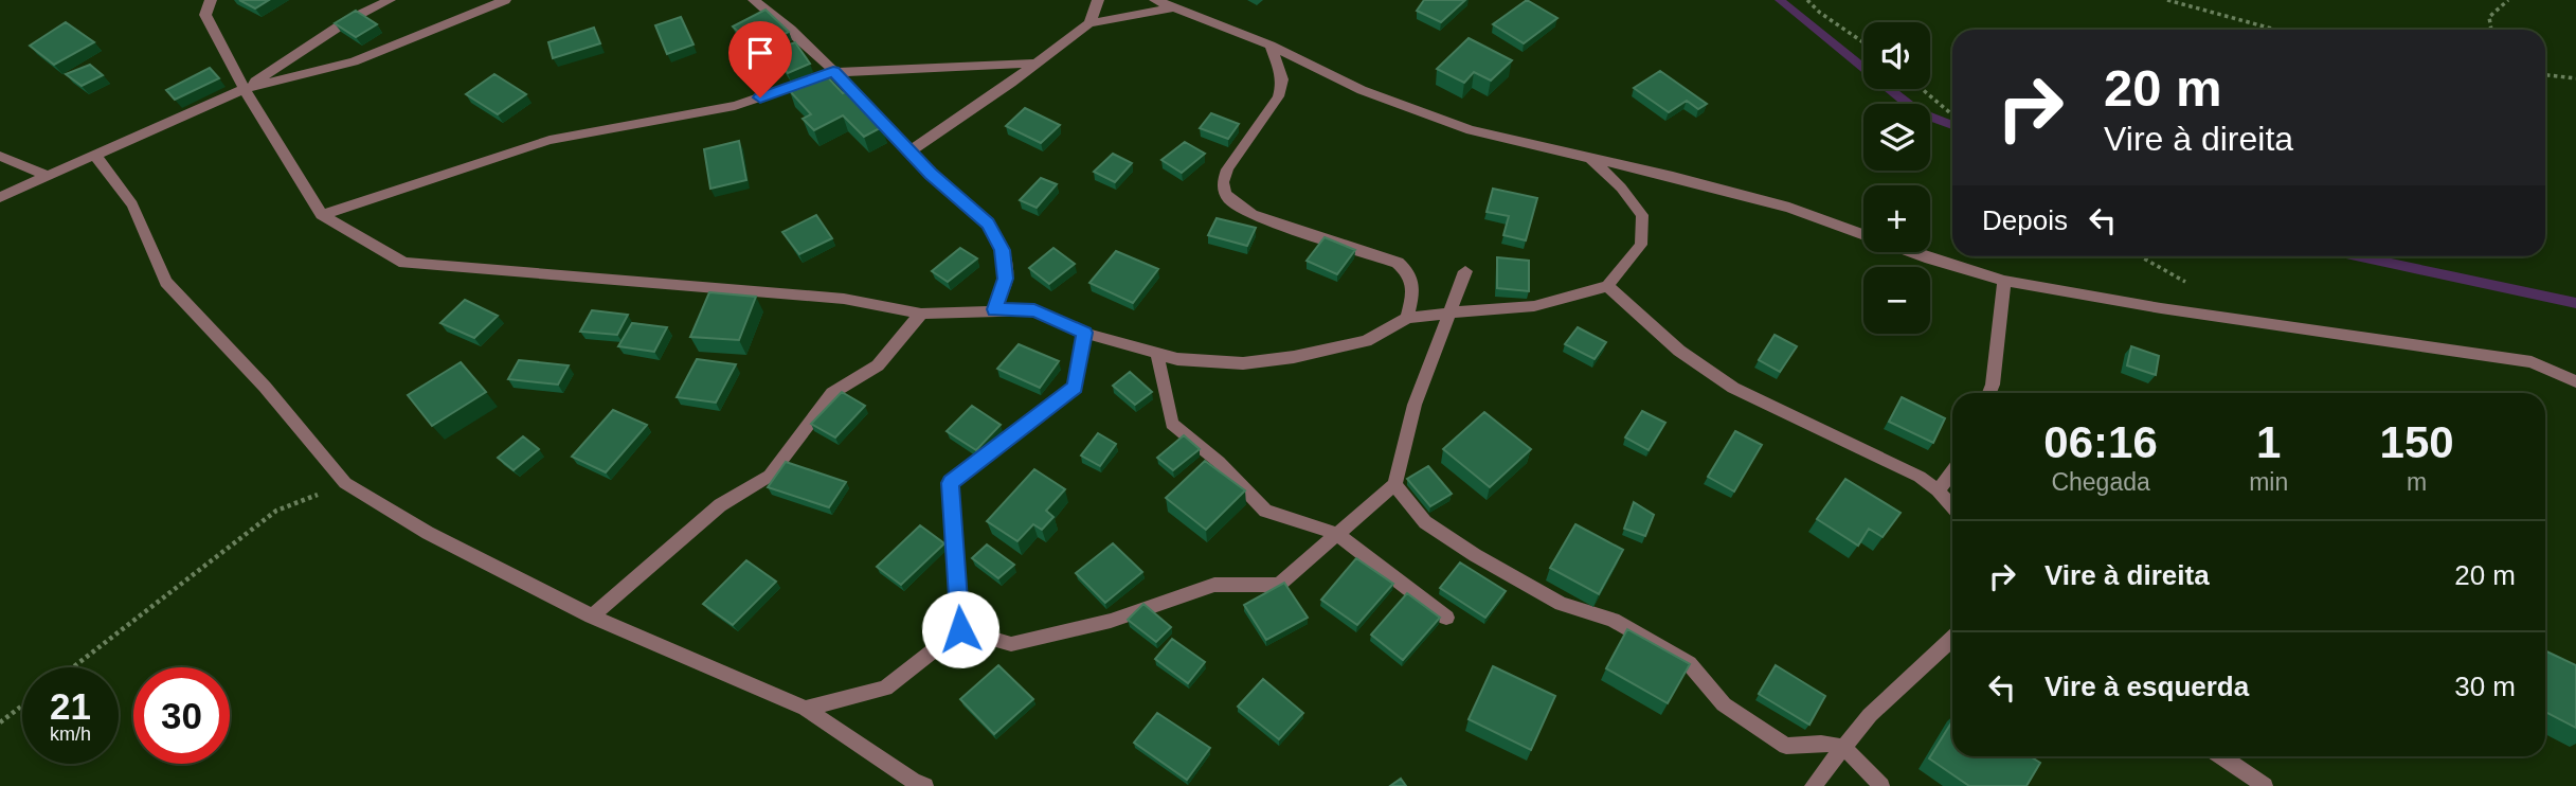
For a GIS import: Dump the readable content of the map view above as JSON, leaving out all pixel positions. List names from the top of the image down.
{
  "page": {
    "map_buttons": ["+", "−"],
    "turn": ["20 m", "Vire à direita"],
    "then": "Depois",
    "eta": [
      "06:16",
      "Chegada",
      "1",
      "min",
      "150",
      "m"
    ],
    "list": [
      {
        "name": "Vire à direita",
        "value": "20 m"
      },
      {
        "name": "Vire à esquerda",
        "value": "30 m"
      }
    ],
    "speed": "21 km/h",
    "limit": "30"
  }
}
